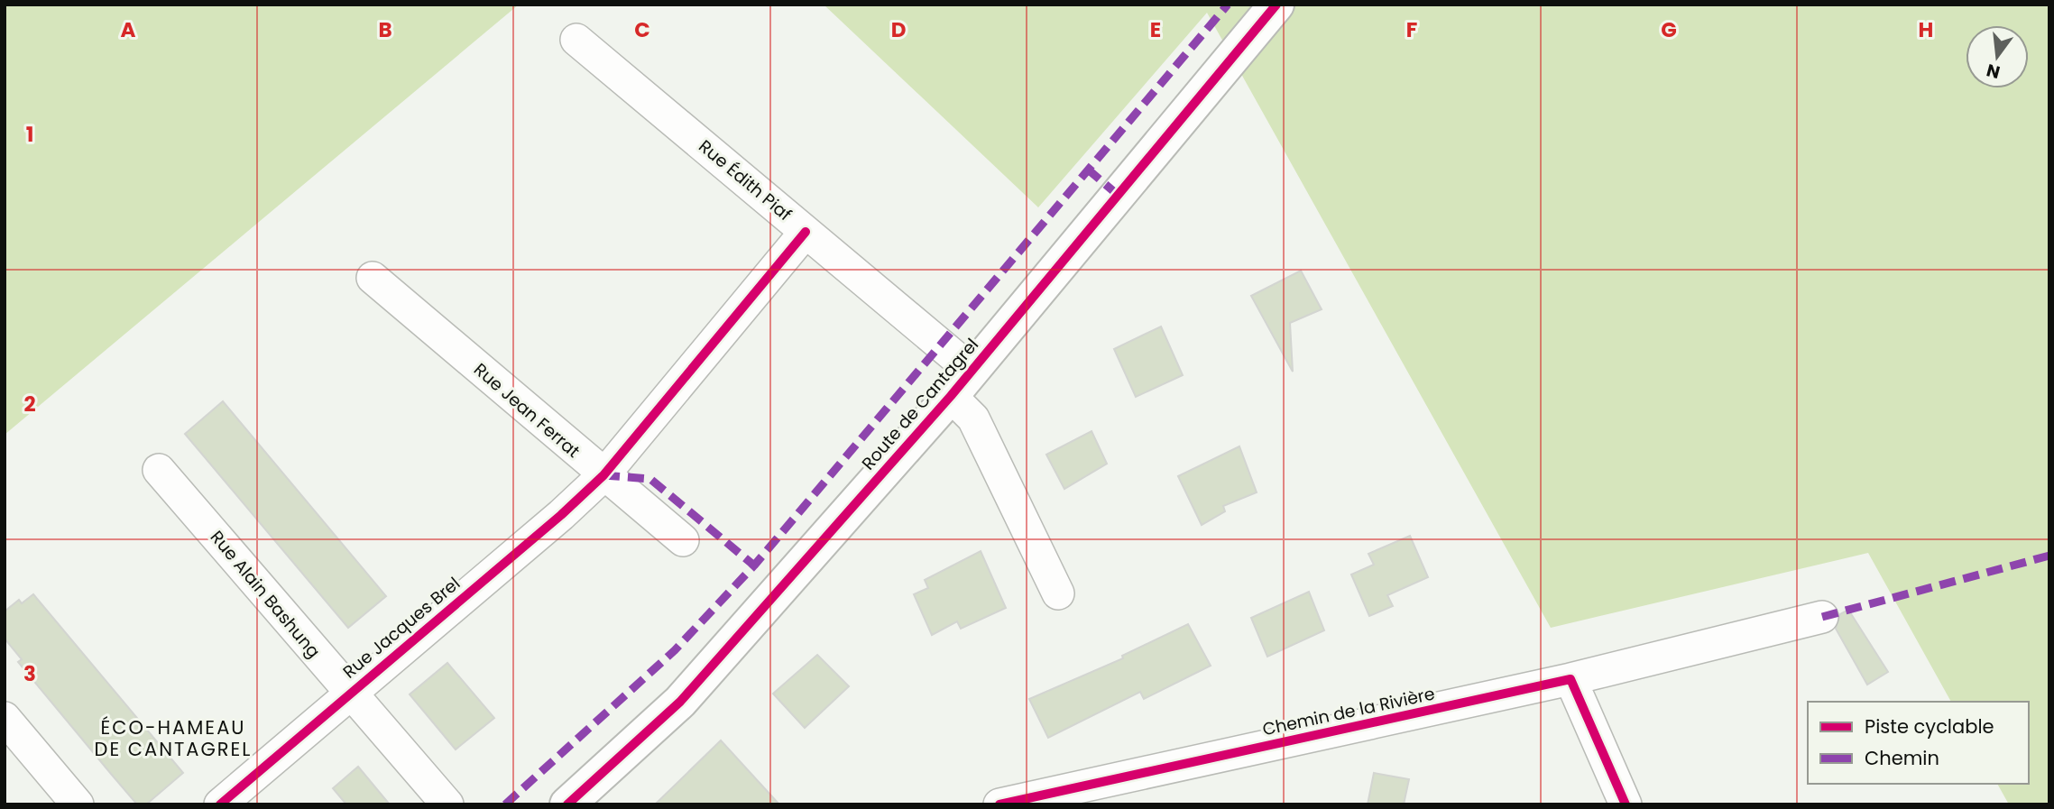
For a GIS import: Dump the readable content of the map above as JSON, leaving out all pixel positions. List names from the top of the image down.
{
  "streets": {
    "street": [
      "Rue Édith Piaf",
      "Route de Cantagrel",
      "Rue Jean Ferrat",
      "Rue Alain Bashung",
      "Rue Jacques Brel",
      "Chemin de la Rivière"
    ]
  },
  "crossings": [
    ["Rue Édith Piaf", "Route de Cantagrel"],
    ["Rue Édith Piaf", "Rue Jacques Brel"],
    ["Rue Jean Ferrat", "Rue Jacques Brel"],
    ["Rue Alain Bashung", "Rue Jacques Brel"]
  ],
  "districts": ["ÉCO-HAMEAU DE CANTAGREL"],
  "legend": ["Piste cyclable", "Chemin"],
  "north": "bottom",
  "grid": {
    "columns": [
      "A",
      "B",
      "C",
      "D",
      "E",
      "F",
      "G",
      "H"
    ],
    "rows": ["1", "2", "3"]
  }
}
